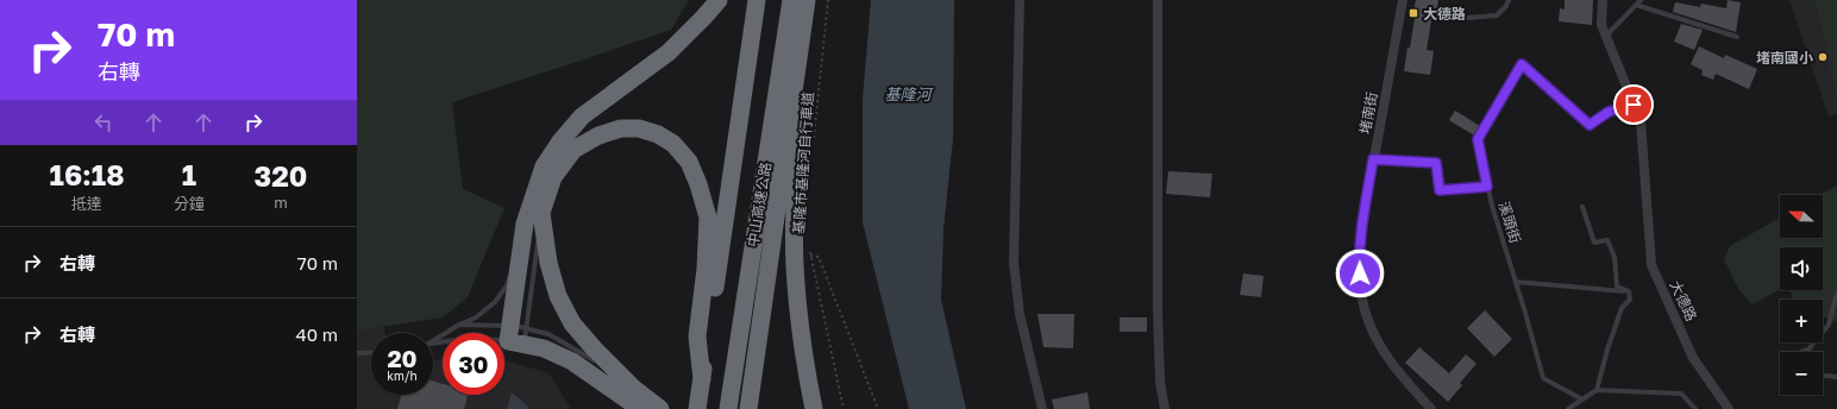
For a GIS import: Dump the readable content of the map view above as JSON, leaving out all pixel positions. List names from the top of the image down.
{
  "streets": {
    "highway": ["中山高速公路"],
    "street": ["堵南街", "大德路"],
    "lane": ["溪頭街"],
    "path": ["基隆市基隆河自行車道"]
  },
  "crossings": [
    ["溪頭街", "大德路"]
  ],
  "water": ["基隆河"],
  "places": {
    "transit": ["大德路"],
    "other": ["堵南國小"]
  },
  "north": "left",
  "page": {
    "turn": ["70 m", "右轉"],
    "eta": [
      "16:18",
      "抵達",
      "1",
      "分鐘",
      "320",
      "m"
    ],
    "map_buttons": ["+", "−"],
    "list": [
      {
        "name": "右轉",
        "value": "70 m"
      },
      {
        "name": "右轉",
        "value": "40 m"
      }
    ],
    "speed": "20 km/h",
    "limit": "30"
  }
}
